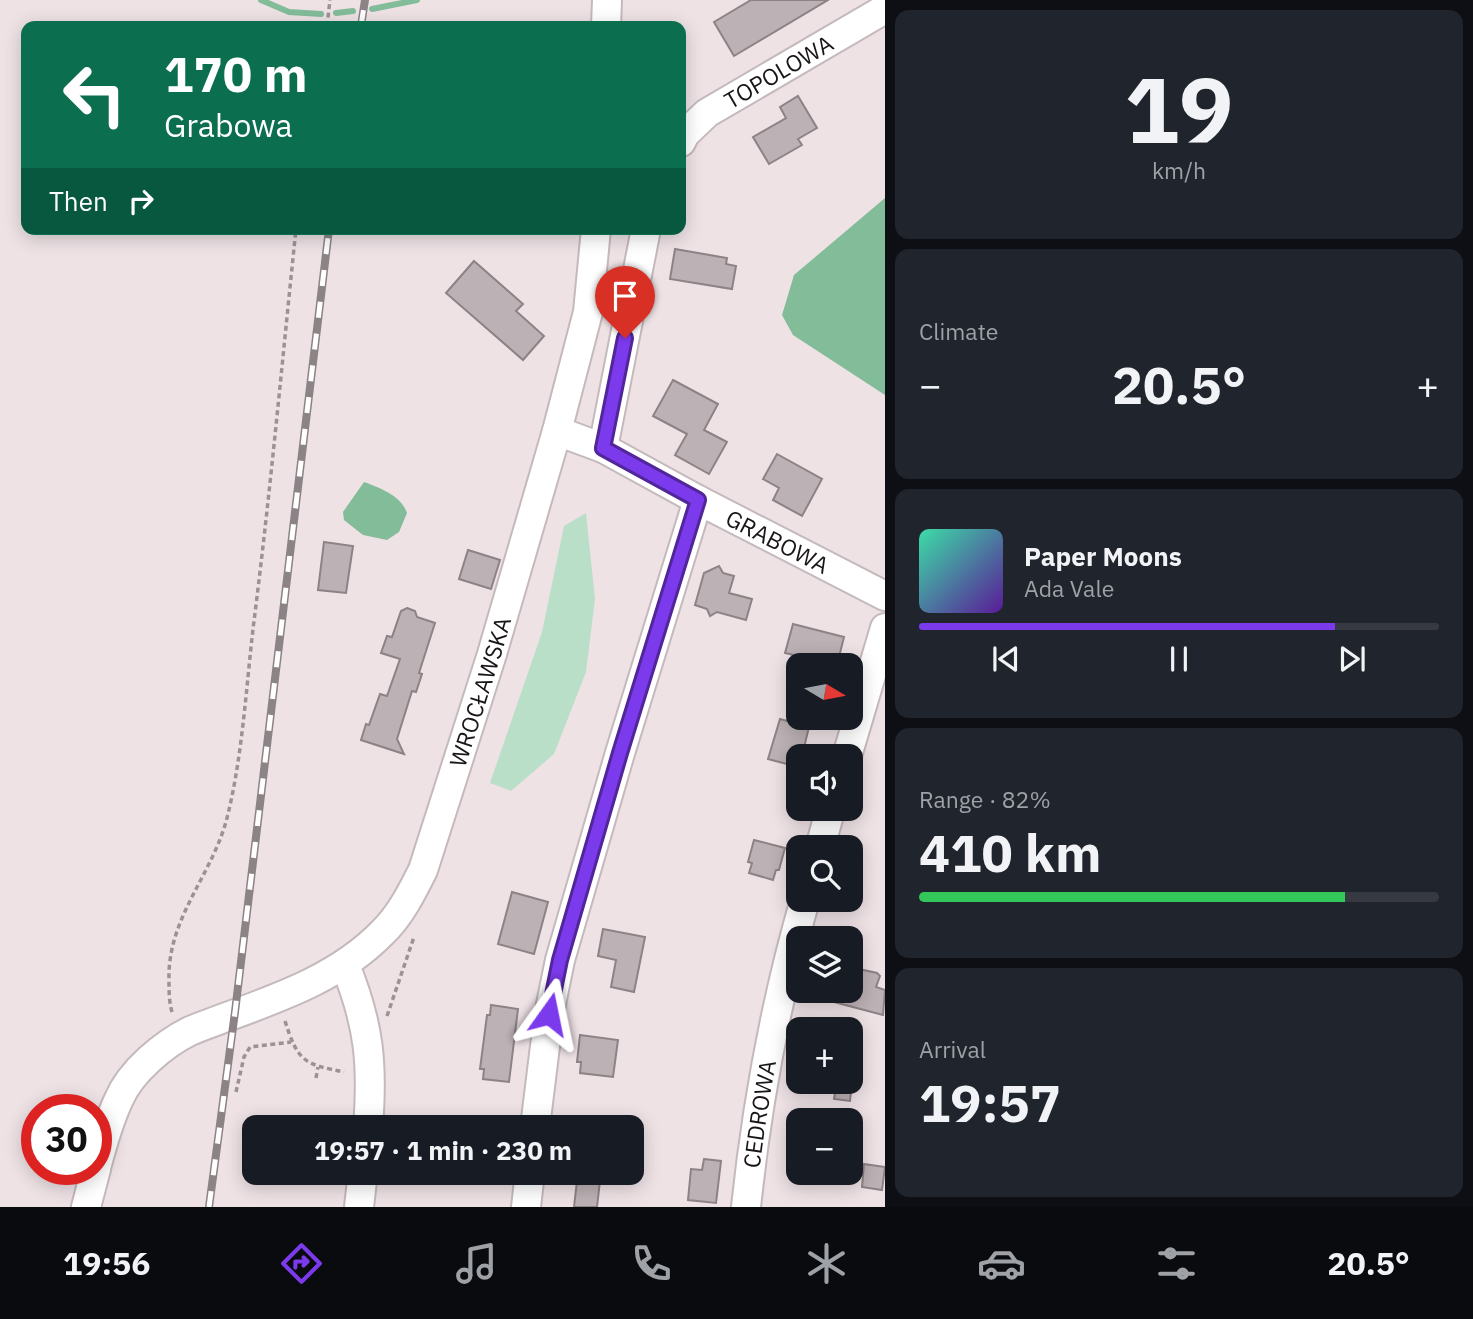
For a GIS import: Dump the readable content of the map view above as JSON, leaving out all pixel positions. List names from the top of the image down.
{
  "streets": {
    "street": [
      "TOPOLOWA",
      "GRABOWA",
      "WROCŁAWSKA",
      "CEDROWA"
    ]
  },
  "crossings": [
    ["GRABOWA", "WROCŁAWSKA"]
  ],
  "north": "right",
  "page": {
    "tile": [
      ["19", "km/h"],
      "Climate",
      ["Range · 82%", "410 km"],
      ["Arrival", "19:57"]
    ],
    "turn": ["170 m", "Grabowa"],
    "then": "Then",
    "heat": ["−", "20.5°", "+"],
    "song": ["Paper Moons", "Ada Vale"],
    "map_buttons": ["+", "−"],
    "limit": "30",
    "trip": "19:57 · 1 min · 230 m",
    "tabs": ["19:56", "20.5°"]
  }
}
